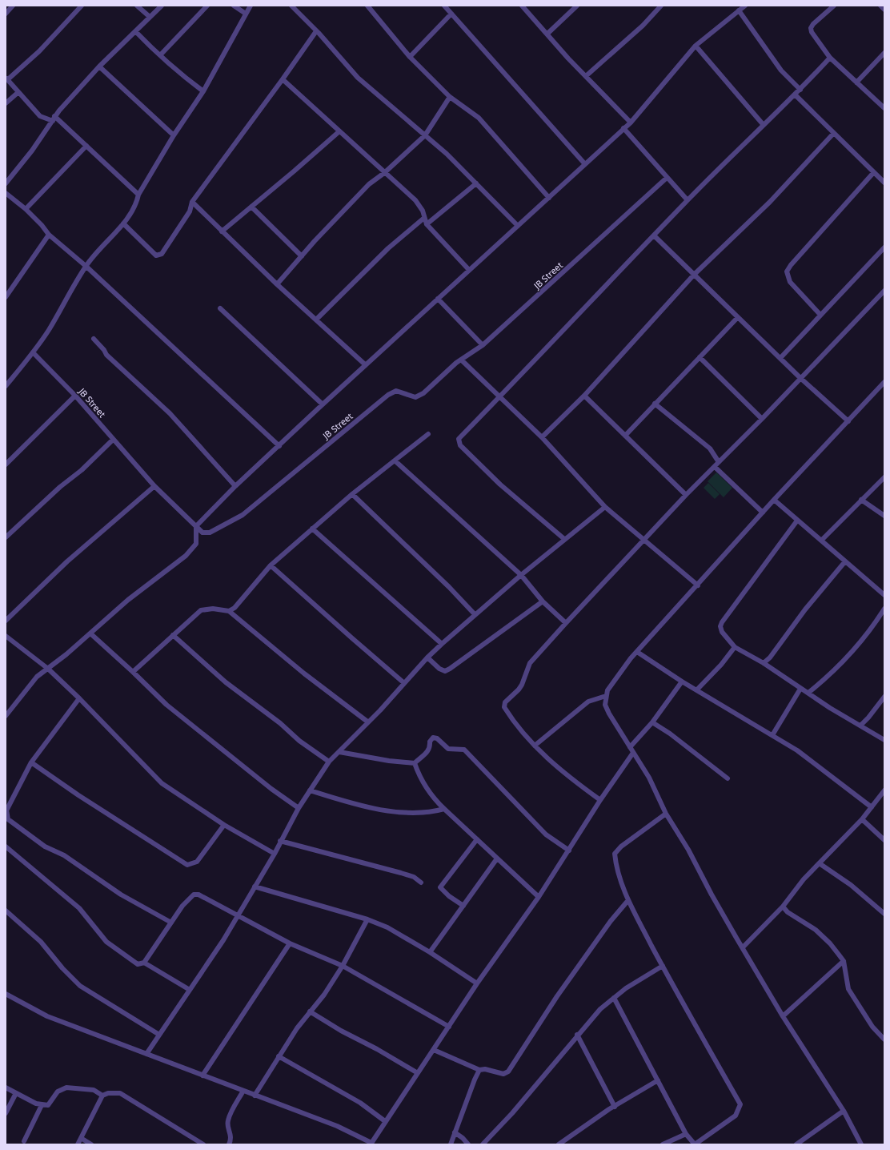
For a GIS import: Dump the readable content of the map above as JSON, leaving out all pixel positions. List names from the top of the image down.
{
  "streets": {
    "street": ["JB Street"]
  }
}
